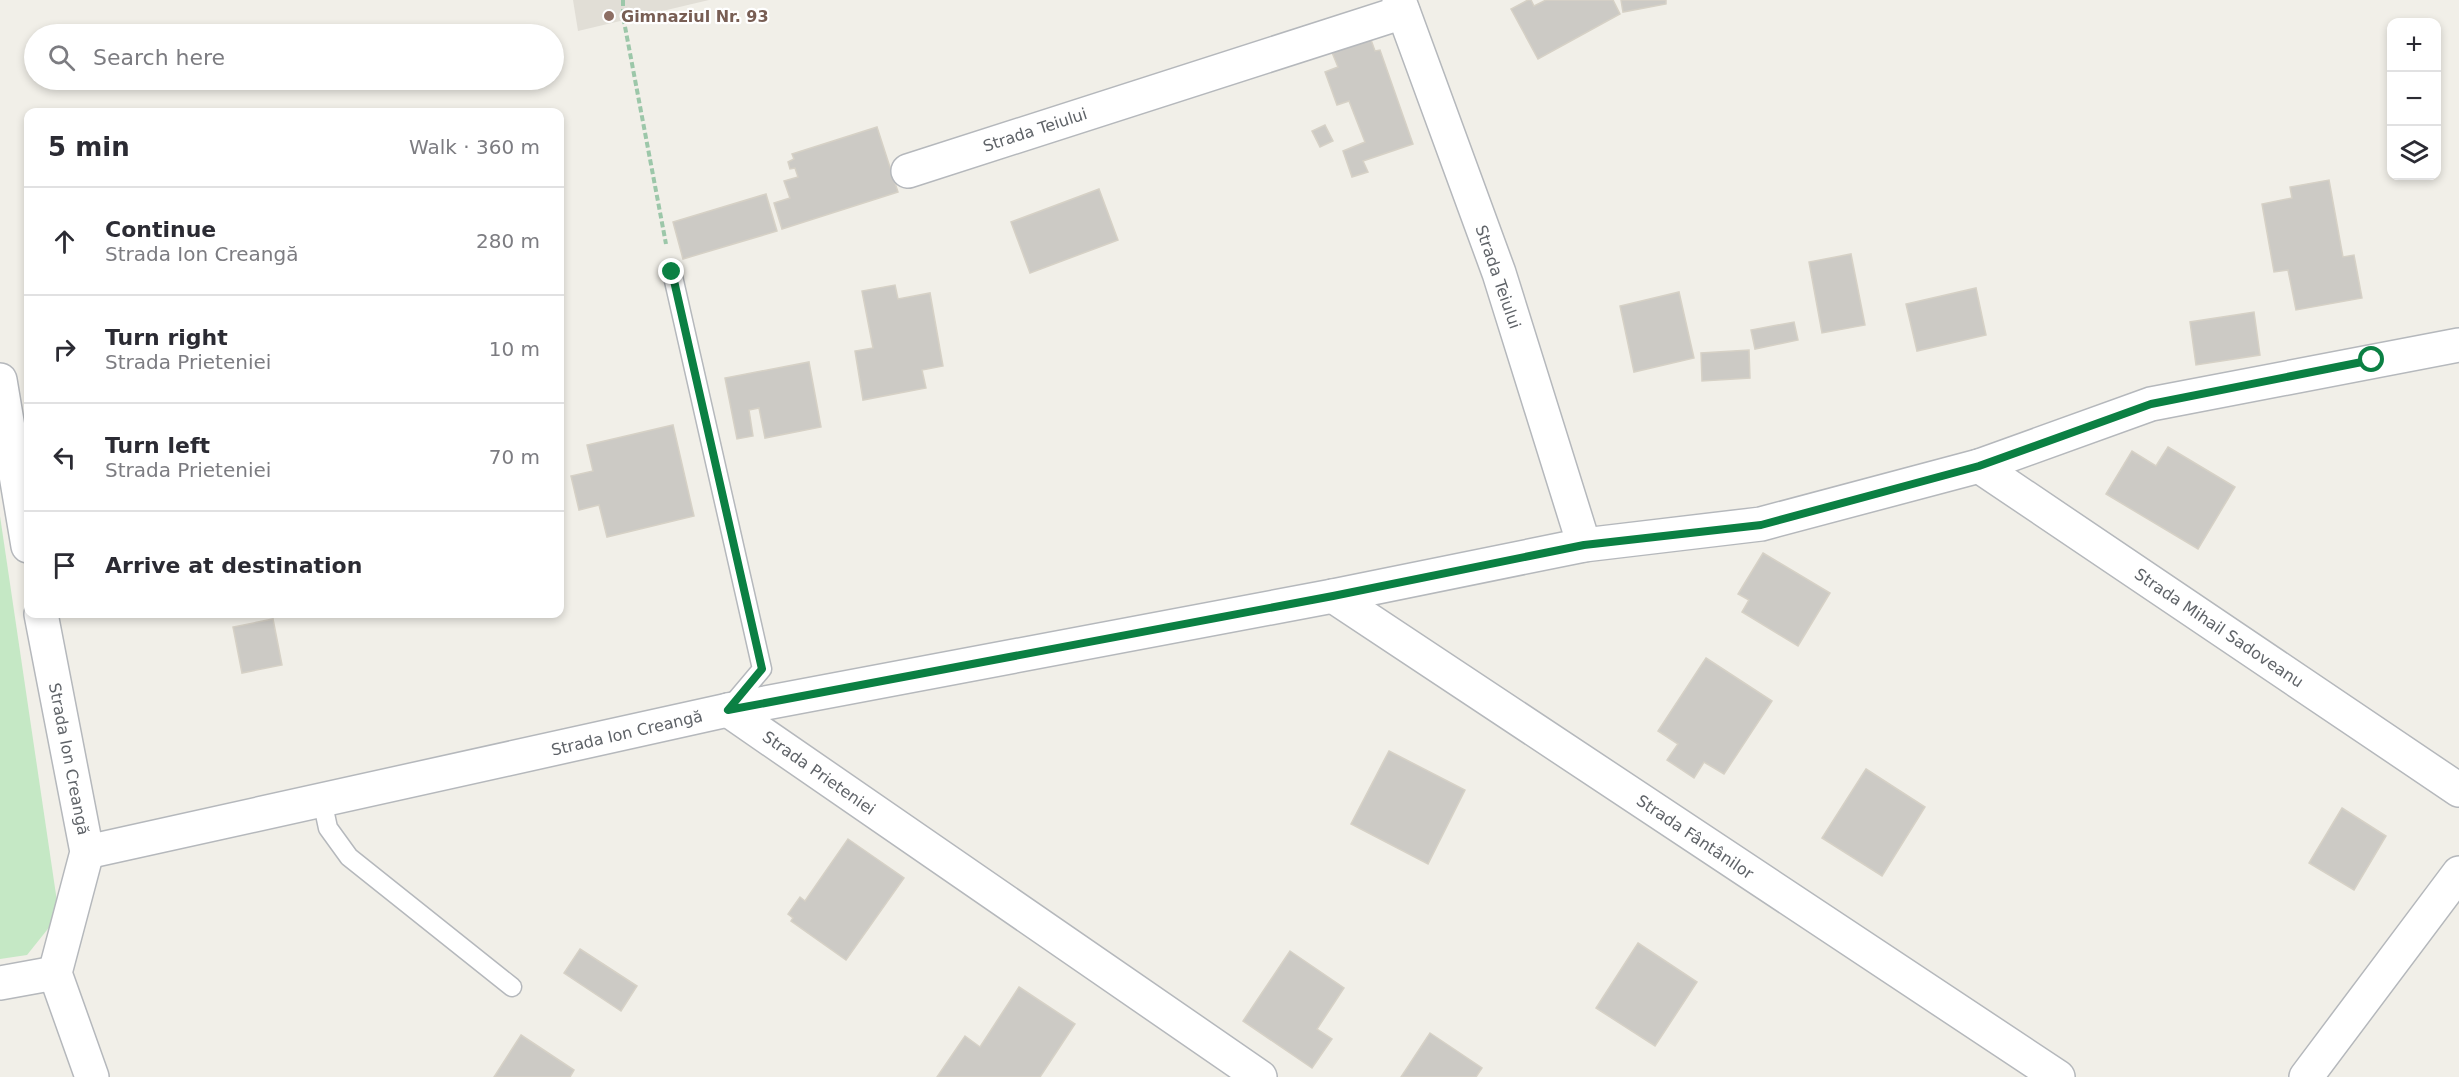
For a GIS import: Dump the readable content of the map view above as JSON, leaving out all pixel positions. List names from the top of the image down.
{
  "streets": {
    "street": [
      "Strada Teiului",
      "Strada Mihail Sadoveanu",
      "Strada Ion Creangă",
      "Strada Prieteniei",
      "Strada Fântânilor"
    ]
  },
  "crossings": [
    ["Strada Teiului", "Strada Ion Creangă"],
    ["Strada Mihail Sadoveanu", "Strada Ion Creangă"],
    ["Strada Ion Creangă", "Strada Prieteniei"],
    ["Strada Ion Creangă", "Strada Fântânilor"]
  ],
  "places": ["Gimnaziul Nr. 93"],
  "page": {
    "map_buttons": ["+", "−"],
    "search": "Search here",
    "heading": ["5 min", "Walk · 360 m"],
    "list": [
      ["Continue", "Strada Ion Creangă", "280 m"],
      ["Turn right", "Strada Prieteniei", "10 m"],
      ["Turn left", "Strada Prieteniei", "70 m"],
      "Arrive at destination"
    ]
  }
}
